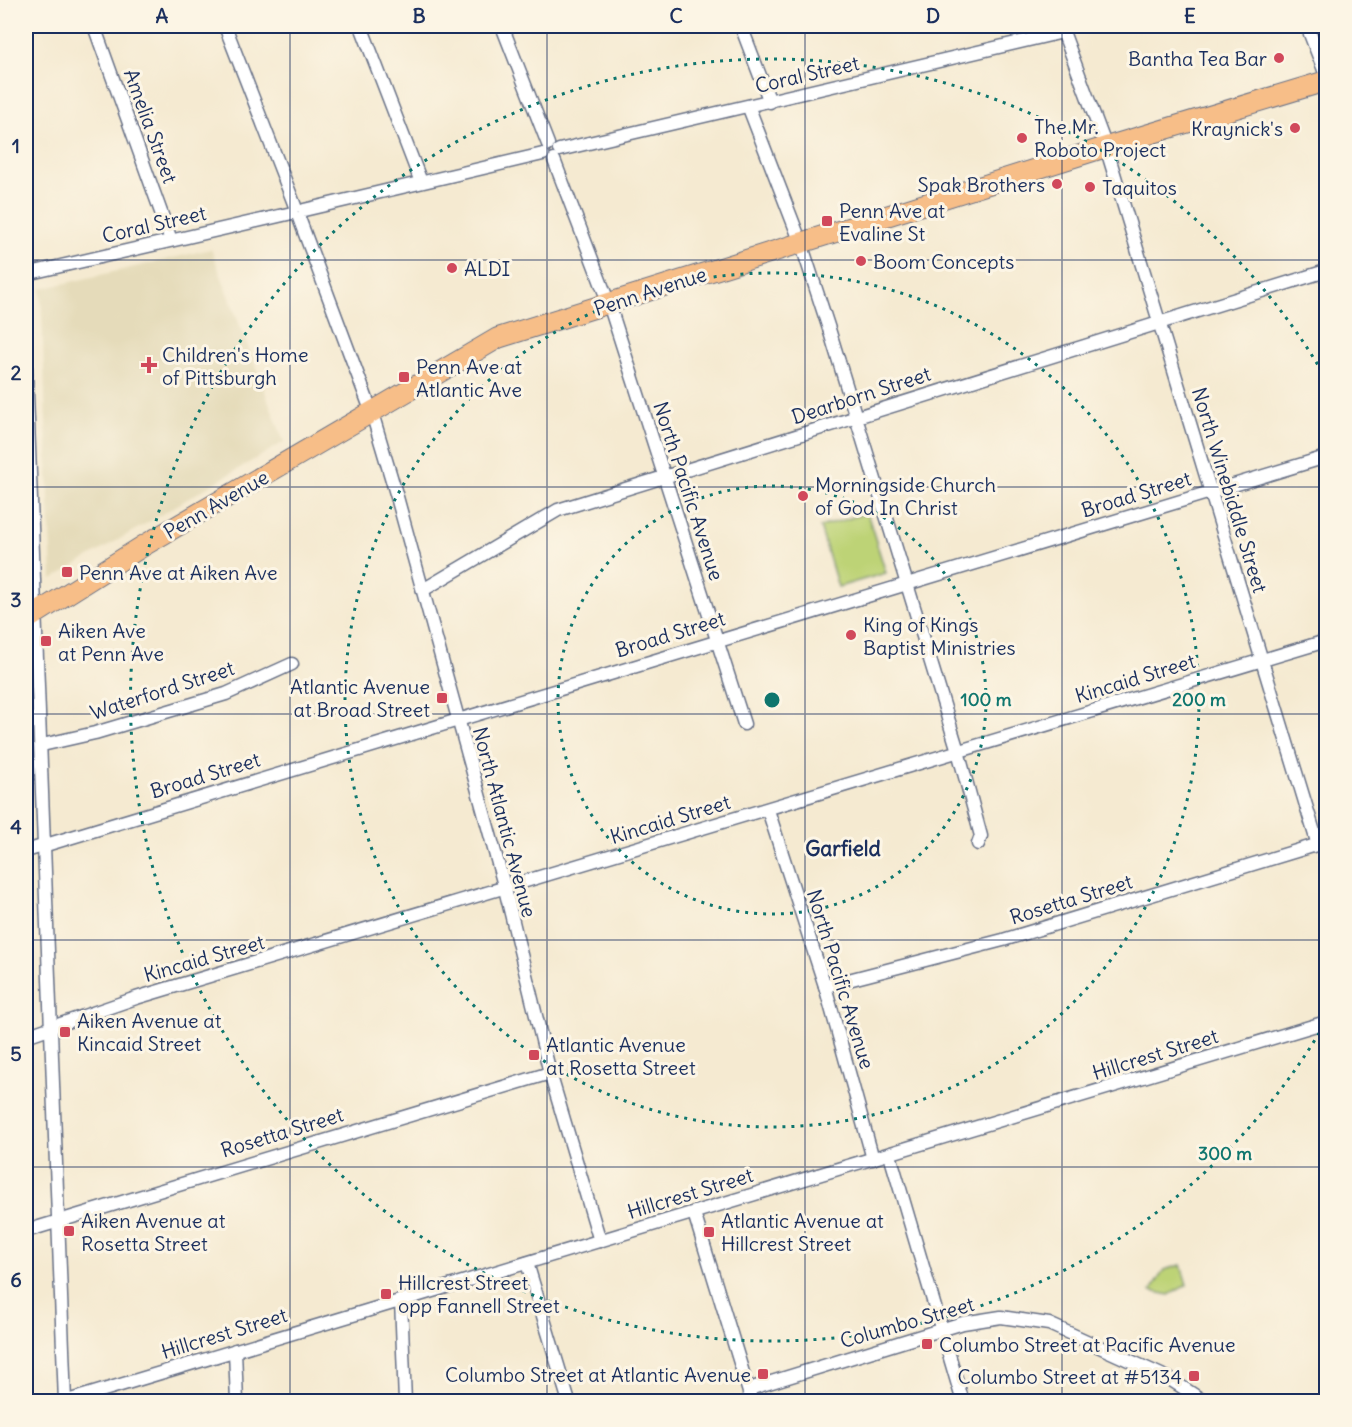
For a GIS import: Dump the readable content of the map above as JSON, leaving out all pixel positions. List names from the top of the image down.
{
  "streets": {
    "main road": ["Penn Avenue"],
    "street": [
      "Coral Street",
      "Amelia Street",
      "Dearborn Street",
      "North Winebiddle Street",
      "North Pacific Avenue",
      "Broad Street",
      "Kincaid Street",
      "Waterford Street",
      "North Atlantic Avenue",
      "Rosetta Street",
      "Hillcrest Street",
      "Columbo Street"
    ]
  },
  "crossings": [
    ["Coral Street", "Amelia Street"],
    ["Coral Street", "North Winebiddle Street"],
    ["Coral Street", "North Pacific Avenue"],
    ["Coral Street", "North Atlantic Avenue"],
    ["Penn Avenue", "North Winebiddle Street"],
    ["Penn Avenue", "North Pacific Avenue"],
    ["Penn Avenue", "North Atlantic Avenue"],
    ["Dearborn Street", "North Winebiddle Street"],
    ["Dearborn Street", "North Pacific Avenue"],
    ["Dearborn Street", "North Atlantic Avenue"],
    ["North Winebiddle Street", "Broad Street"],
    ["North Winebiddle Street", "Kincaid Street"],
    ["North Winebiddle Street", "Rosetta Street"],
    ["North Pacific Avenue", "Broad Street"],
    ["North Pacific Avenue", "Kincaid Street"],
    ["North Pacific Avenue", "Rosetta Street"],
    ["North Pacific Avenue", "Hillcrest Street"],
    ["Broad Street", "North Atlantic Avenue"],
    ["Kincaid Street", "North Atlantic Avenue"],
    ["North Atlantic Avenue", "Rosetta Street"],
    ["North Atlantic Avenue", "Hillcrest Street"]
  ],
  "districts": ["Garfield"],
  "places": {
    "other": [
      "Bantha Tea Bar",
      "Kraynick's",
      "The Mr. Roboto Project",
      "Spak Brothers",
      "Taquitos",
      "Boom Concepts",
      "ALDI",
      "Morningside Church of God In Christ",
      "King of Kings Baptist Ministries"
    ],
    "transit": [
      "Penn Ave at Evaline St",
      "Penn Ave at Atlantic Ave",
      "Penn Ave at Aiken Ave",
      "Aiken Ave at Penn Ave",
      "Atlantic Avenue at Broad Street",
      "Aiken Avenue at Kincaid Street",
      "Atlantic Avenue at Rosetta Street",
      "Aiken Avenue at Rosetta Street",
      "Atlantic Avenue at Hillcrest Street",
      "Hillcrest Street opp Fannell Street",
      "Columbo Street at Pacific Avenue",
      "Columbo Street at Atlantic Avenue",
      "Columbo Street at #5134"
    ],
    "health": ["Children's Home of Pittsburgh"]
  },
  "grid": {
    "columns": [
      "A",
      "B",
      "C",
      "D",
      "E"
    ],
    "rows": [
      "1",
      "2",
      "3",
      "4",
      "5",
      "6"
    ]
  },
  "rings": ["100 m", "200 m", "300 m"]
}
